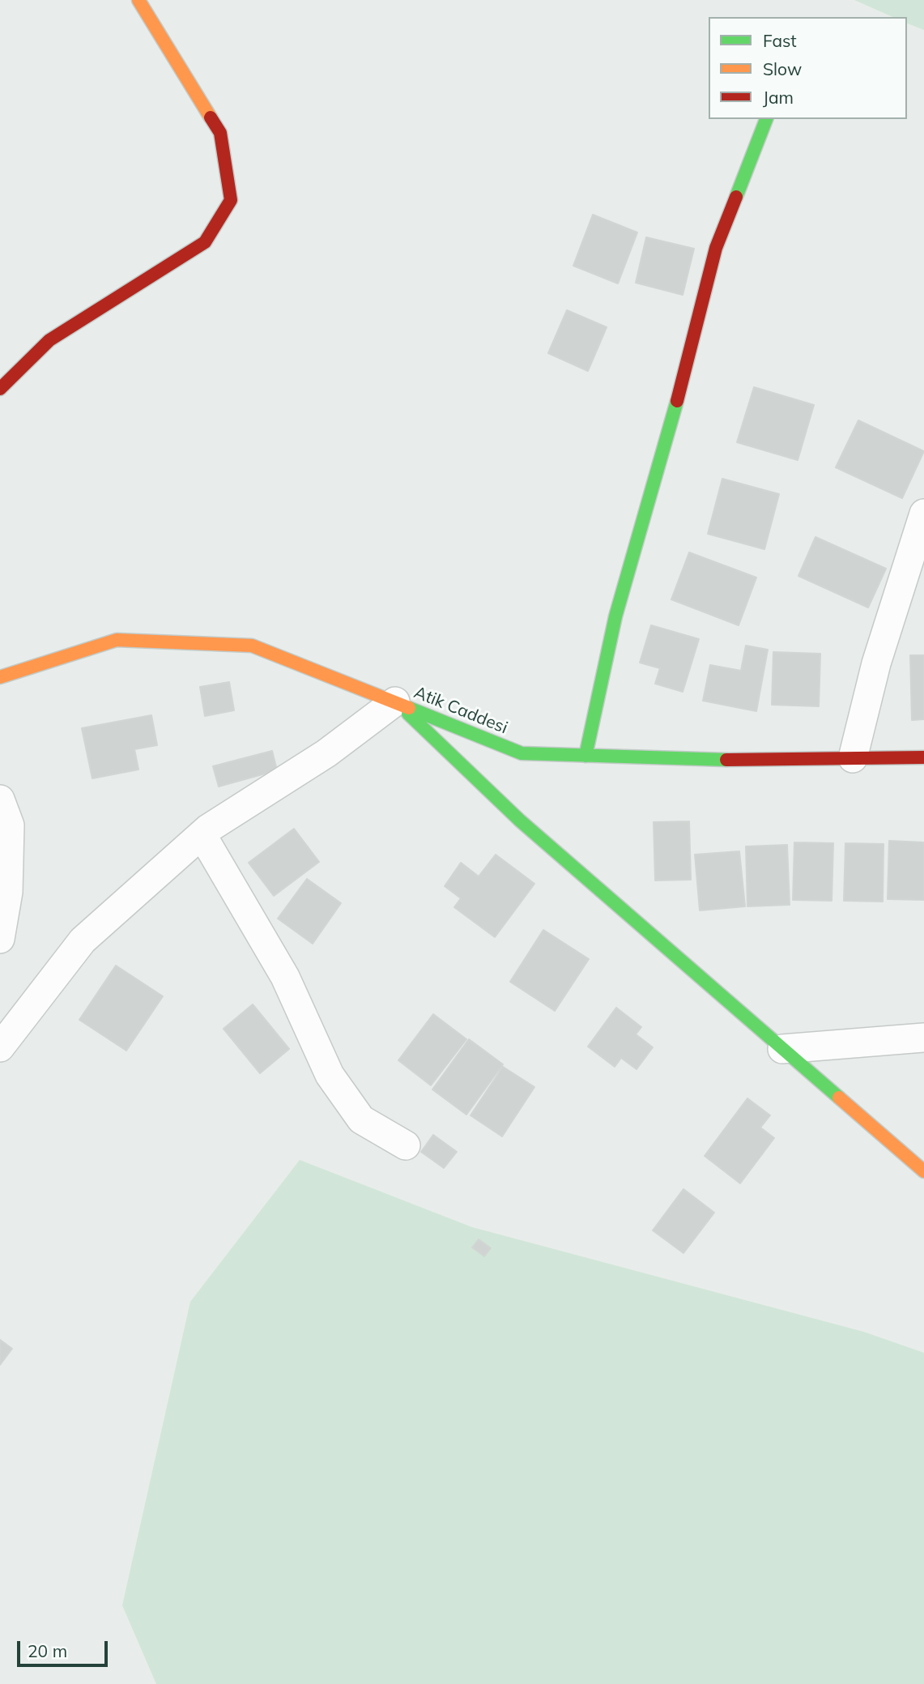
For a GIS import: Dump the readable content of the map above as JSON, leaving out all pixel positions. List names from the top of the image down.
{
  "streets": {
    "street": ["Atik Caddesi"]
  },
  "legend": ["Fast", "Slow", "Jam"],
  "scale_bar": "20 m"
}
